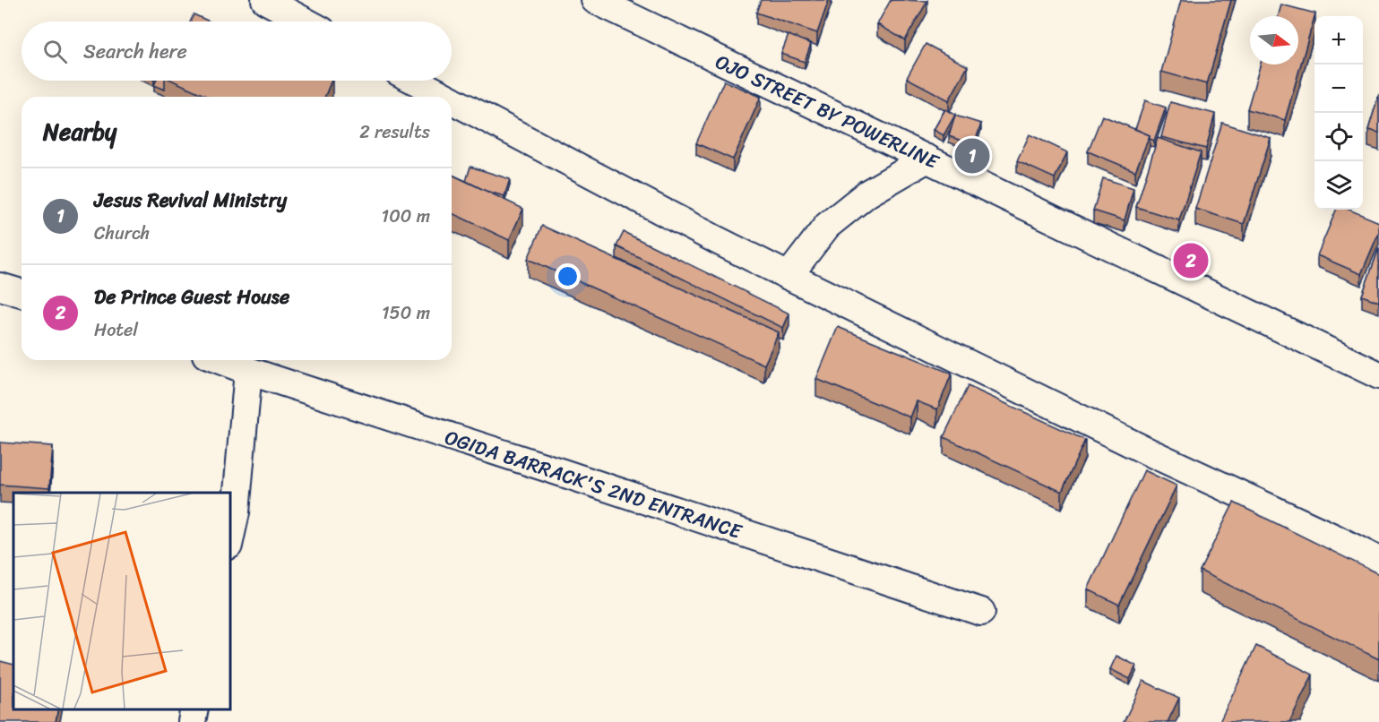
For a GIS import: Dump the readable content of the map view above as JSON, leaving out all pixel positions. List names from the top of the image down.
{
  "streets": {
    "street": ["OJO STREET BY POWERLINE", "OGIDA BARRACK'S 2ND ENTRANCE"]
  },
  "north": "right",
  "page": {
    "map_buttons": ["+", "−"],
    "search": "Search here",
    "heading": ["Nearby", "2 results"],
    "pins": ["1", "2"],
    "list": [
      {
        "mark": "1",
        "name": "Jesus Revival Ministry",
        "note": "Church",
        "value": "100 m"
      },
      {
        "mark": "2",
        "name": "De Prince Guest House",
        "note": "Hotel",
        "value": "150 m"
      }
    ]
  }
}
